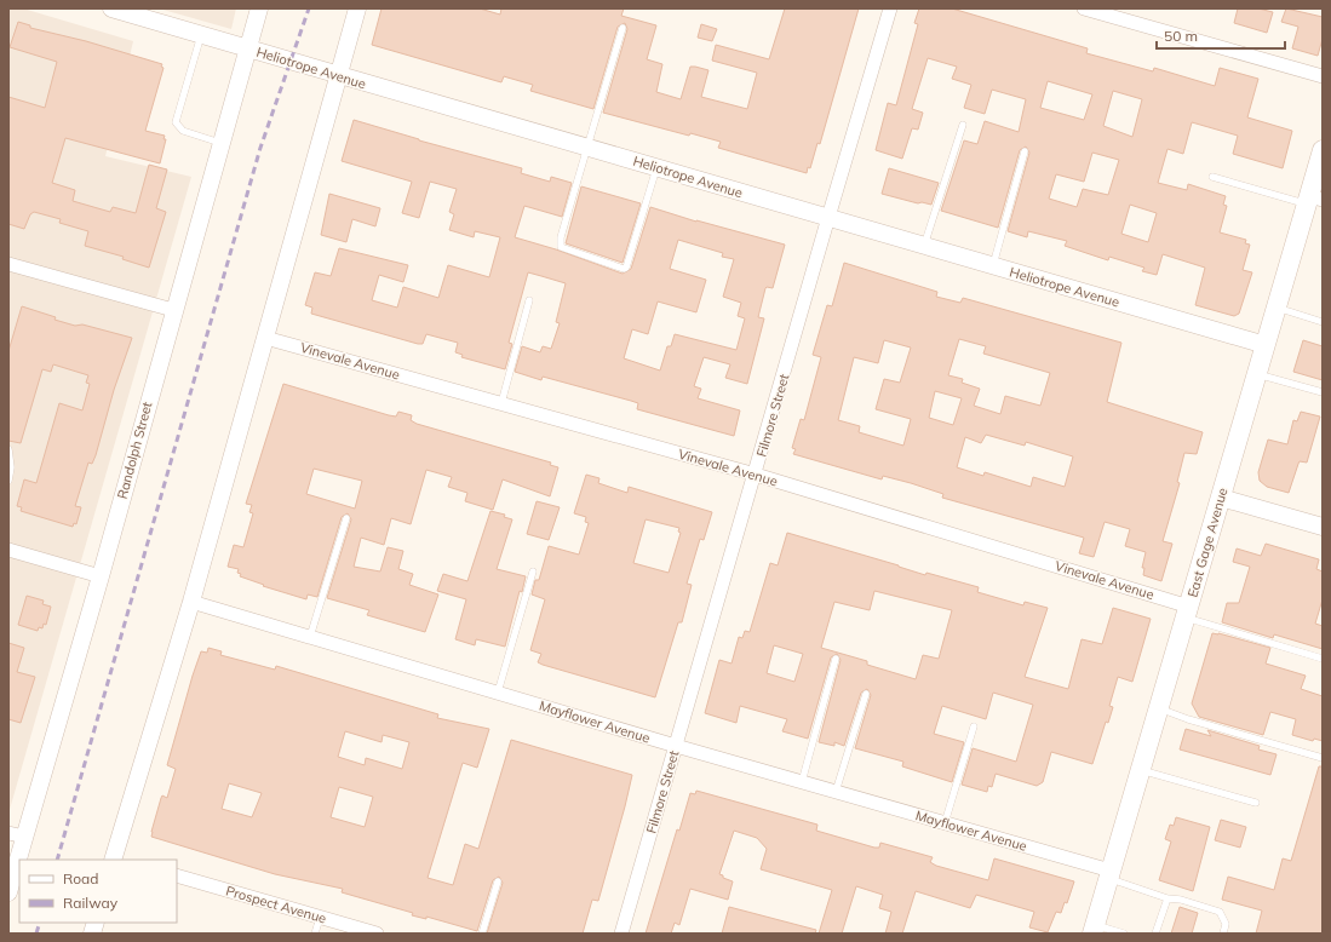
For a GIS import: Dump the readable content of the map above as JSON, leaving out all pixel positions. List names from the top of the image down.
{
  "streets": {
    "main road": ["East Gage Avenue"],
    "street": [
      "Heliotrope Avenue",
      "Vinevale Avenue",
      "Filmore Street",
      "Randolph Street",
      "Mayflower Avenue",
      "Prospect Avenue"
    ]
  },
  "crossings": [
    ["Heliotrope Avenue", "Filmore Street"],
    ["Heliotrope Avenue", "Randolph Street"],
    ["Heliotrope Avenue", "East Gage Avenue"],
    ["Vinevale Avenue", "Filmore Street"],
    ["Vinevale Avenue", "East Gage Avenue"],
    ["Filmore Street", "Mayflower Avenue"],
    ["East Gage Avenue", "Mayflower Avenue"]
  ],
  "legend": ["Road", "Railway"],
  "scale_bar": "50 m"
}
